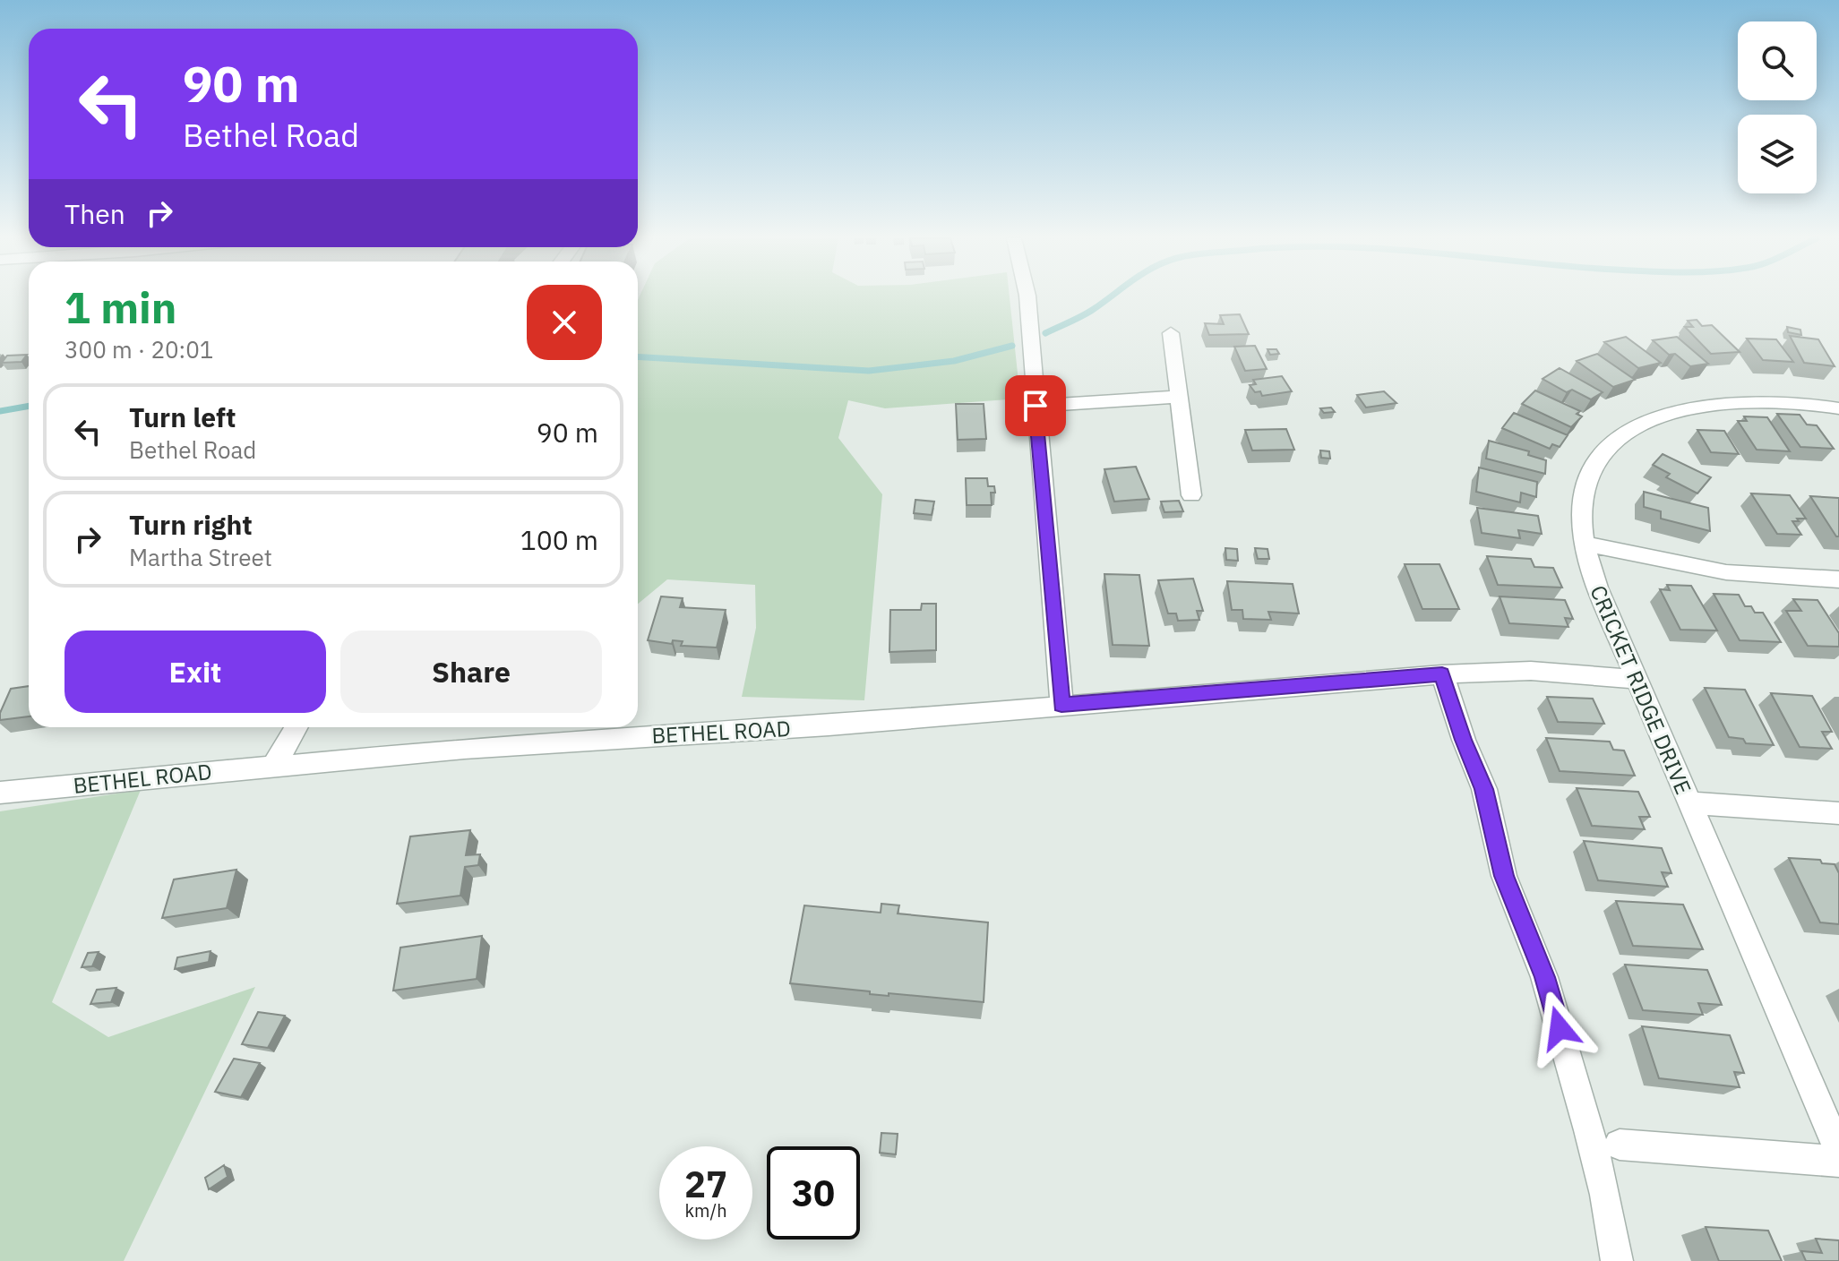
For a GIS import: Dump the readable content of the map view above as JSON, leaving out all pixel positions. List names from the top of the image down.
{
  "streets": {
    "street": ["CRICKET RIDGE DRIVE", "BETHEL ROAD"]
  },
  "crossings": [
    ["CRICKET RIDGE DRIVE", "BETHEL ROAD"]
  ],
  "page": {
    "turn": ["90 m", "Bethel Road"],
    "then": "Then",
    "heading": ["1 min", "300 m · 20:01"],
    "list": [
      {
        "name": "Turn left",
        "note": "Bethel Road",
        "value": "90 m"
      },
      {
        "name": "Turn right",
        "note": "Martha Street",
        "value": "100 m"
      }
    ],
    "buttons": ["Exit", "Share"],
    "speed": "27 km/h",
    "limit": "30"
  }
}
